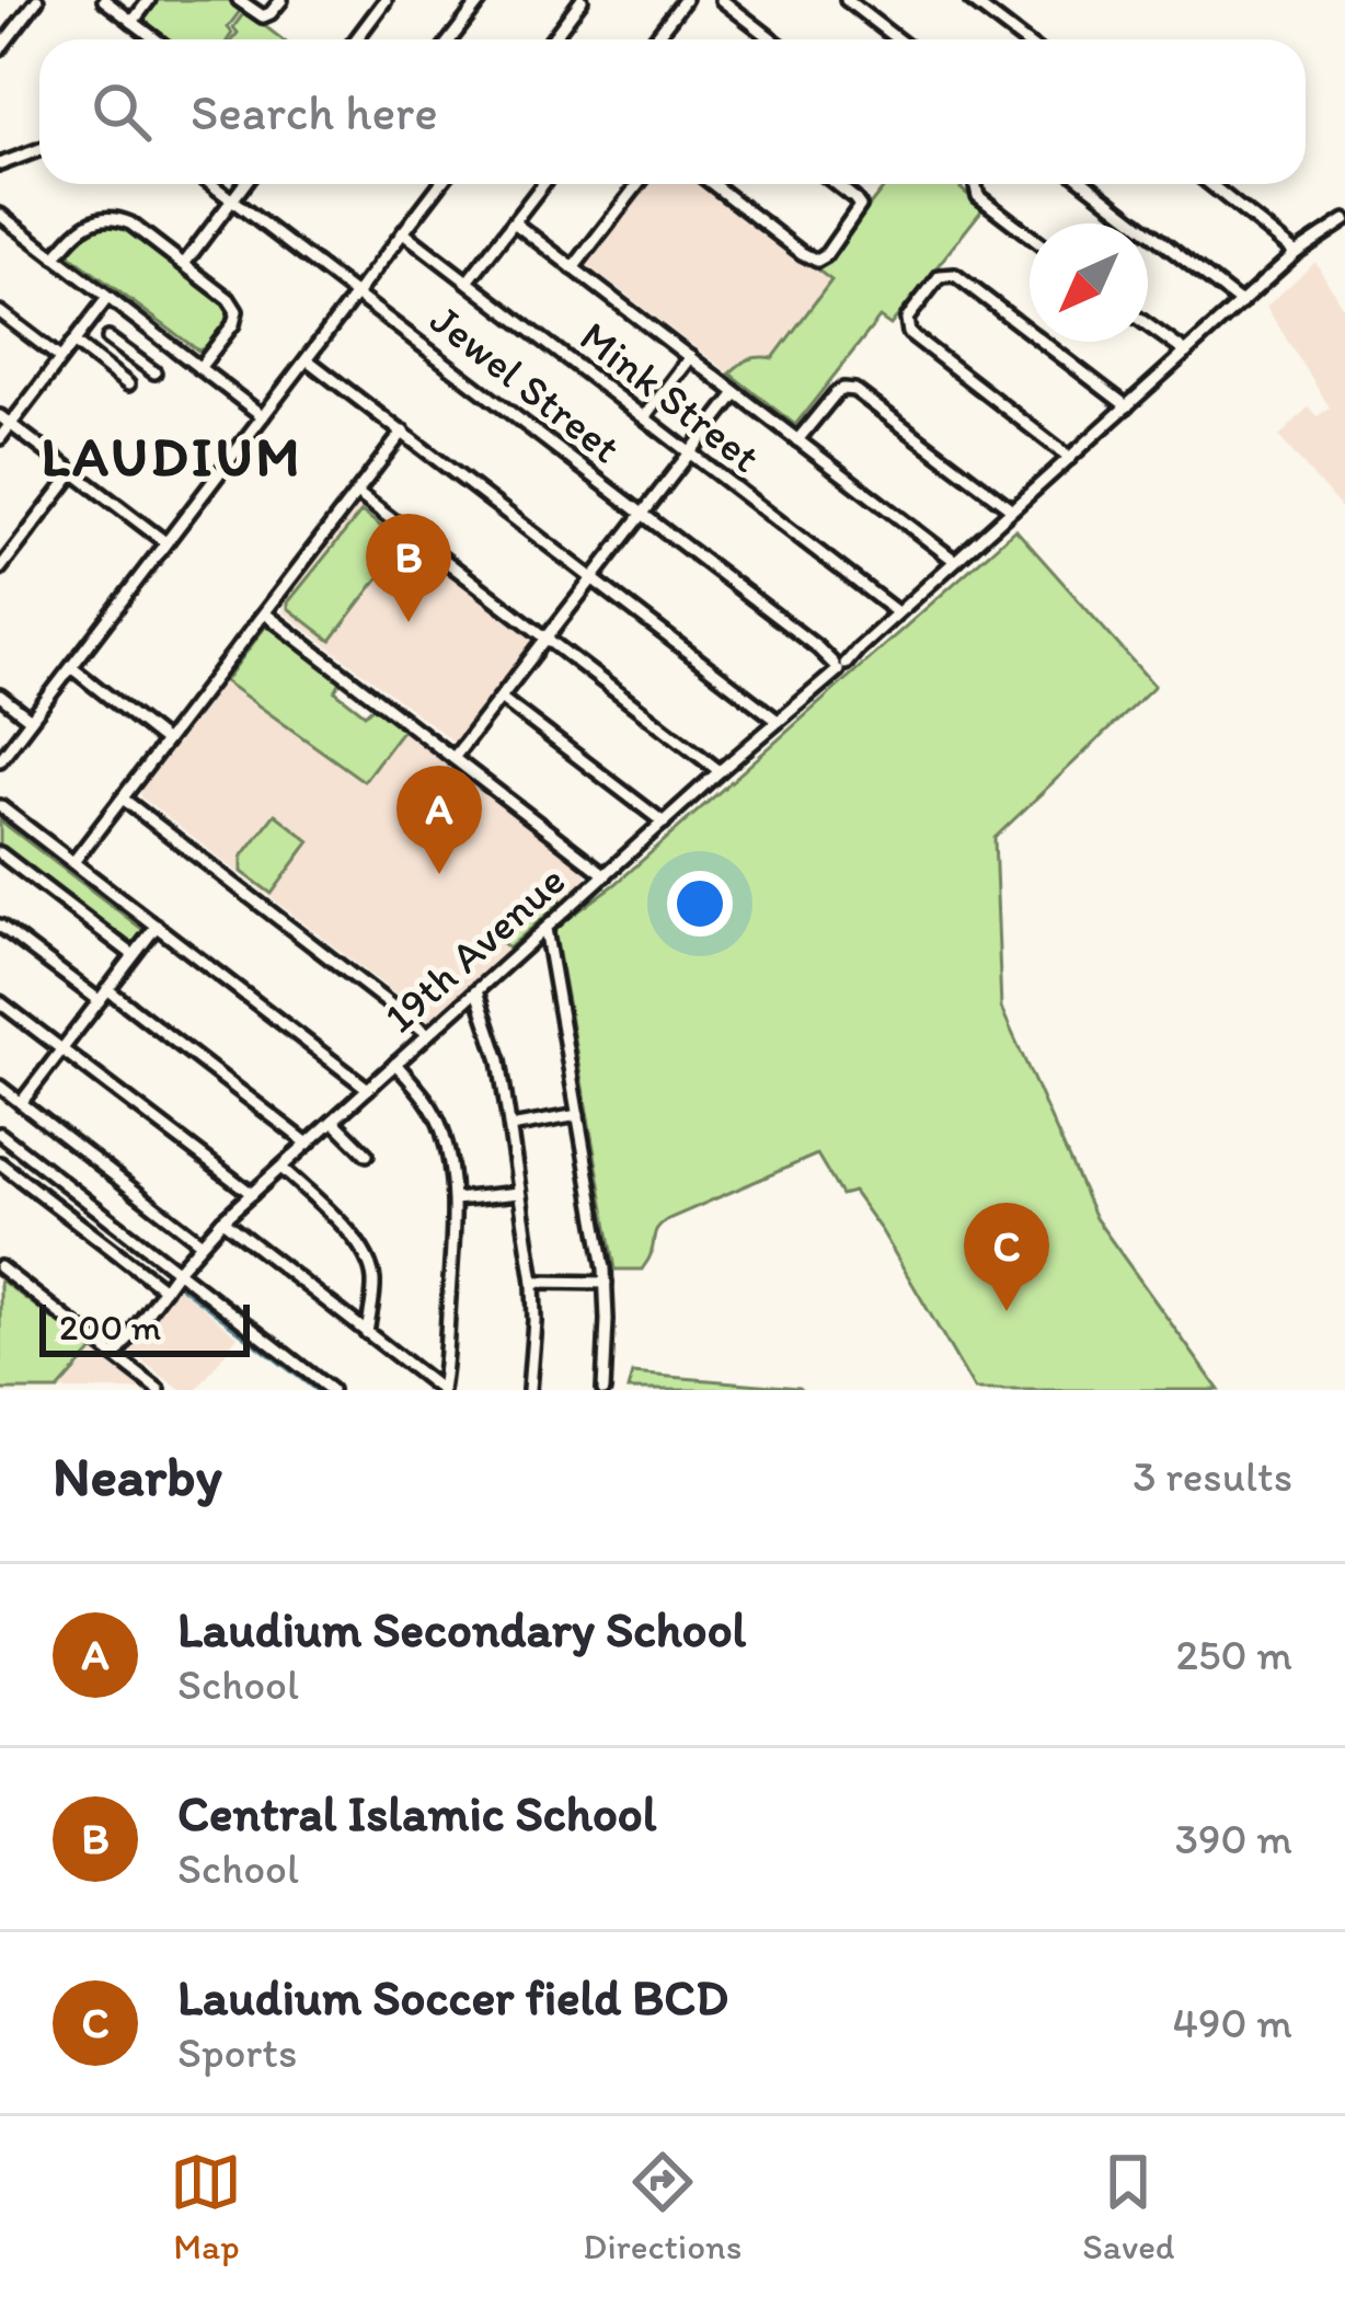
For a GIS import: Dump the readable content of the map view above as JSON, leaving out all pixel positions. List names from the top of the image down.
{
  "streets": {
    "street": ["Jewel Street", "Mink Street", "19th Avenue"]
  },
  "crossings": [
    ["Jewel Street", "19th Avenue"],
    ["Mink Street", "19th Avenue"]
  ],
  "districts": ["LAUDIUM"],
  "scale_bar": "200 m",
  "north": "bottom left",
  "page": {
    "search": "Search here",
    "pins": ["B", "A", "C"],
    "scale": "200 m",
    "heading": ["Nearby", "3 results"],
    "list": [
      {
        "mark": "A",
        "name": "Laudium Secondary School",
        "note": "School",
        "value": "250 m"
      },
      {
        "mark": "B",
        "name": "Central Islamic School",
        "note": "School",
        "value": "390 m"
      },
      {
        "mark": "C",
        "name": "Laudium Soccer field BCD",
        "note": "Sports",
        "value": "490 m"
      }
    ],
    "nav": ["Map", "Directions", "Saved"]
  }
}
